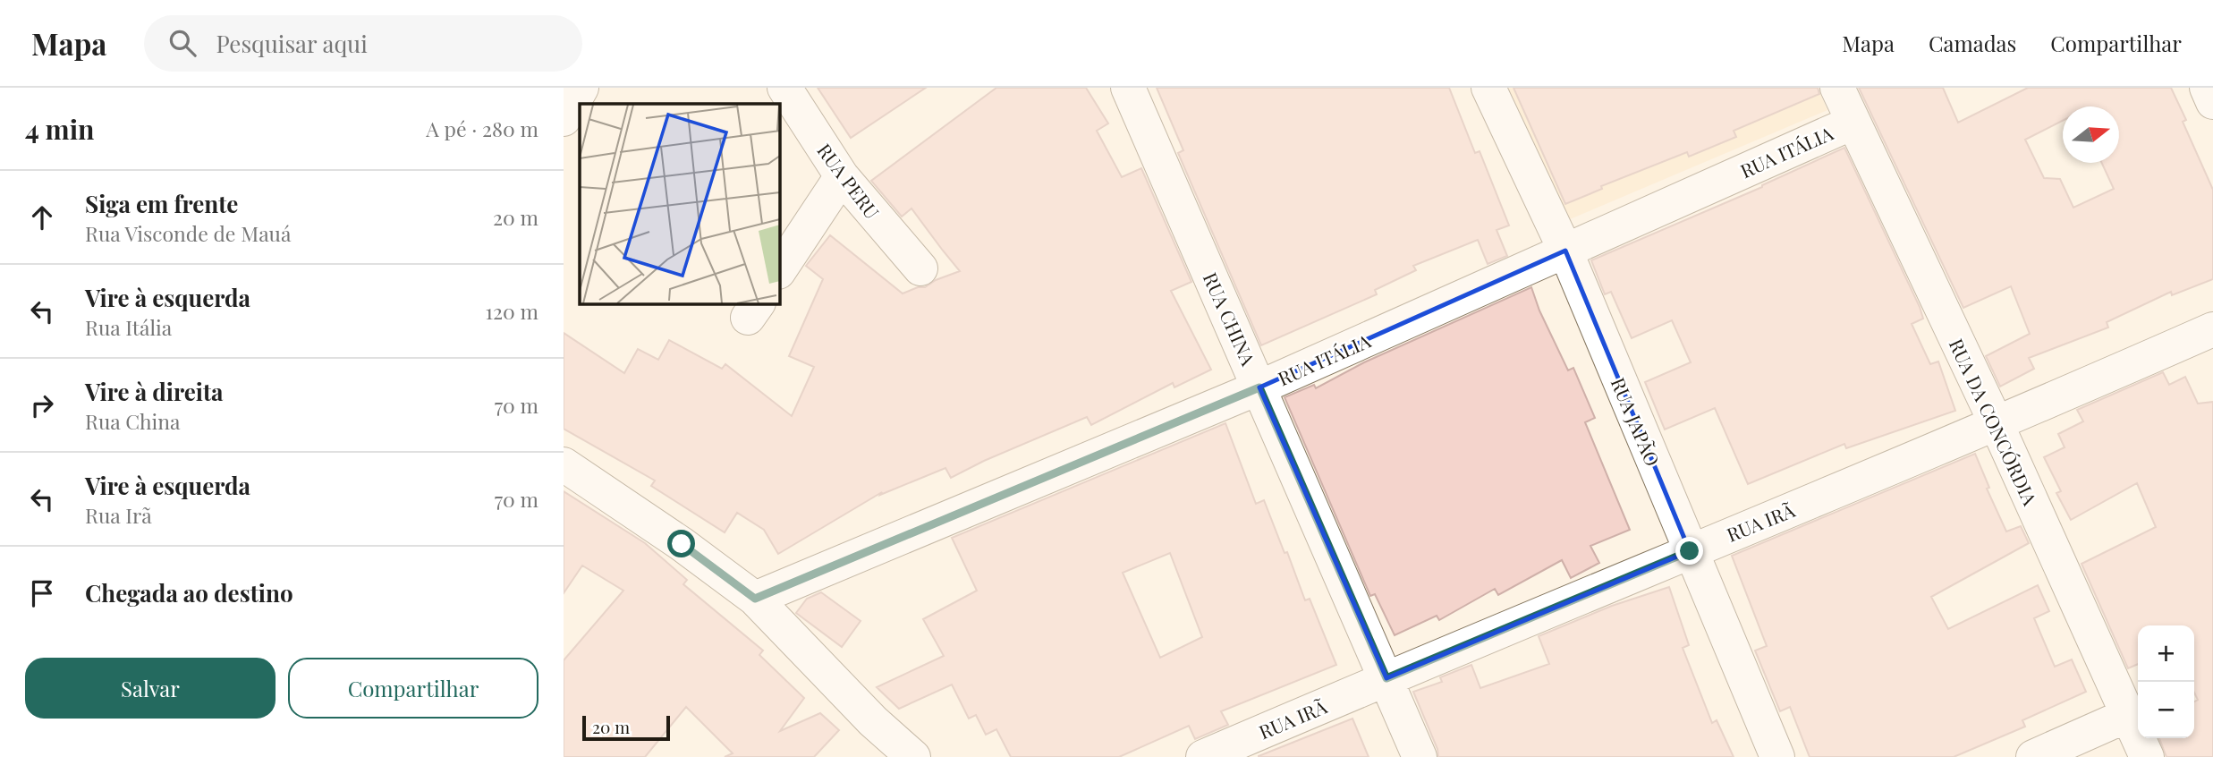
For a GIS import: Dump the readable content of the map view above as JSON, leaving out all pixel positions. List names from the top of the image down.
{
  "streets": {
    "street": [
      "RUA ITÁLIA",
      "RUA PERU",
      "RUA CHINA",
      "RUA JAPÃO",
      "RUA DA CONCÓRDIA",
      "RUA IRÃ"
    ]
  },
  "crossings": [
    ["RUA ITÁLIA", "RUA CHINA"],
    ["RUA ITÁLIA", "RUA JAPÃO"],
    ["RUA ITÁLIA", "RUA DA CONCÓRDIA"],
    ["RUA CHINA", "RUA IRÃ"],
    ["RUA JAPÃO", "RUA IRÃ"],
    ["RUA DA CONCÓRDIA", "RUA IRÃ"]
  ],
  "scale_bar": "20 m",
  "north": "right",
  "page": {
    "header": "Mapa",
    "search": "Pesquisar aqui",
    "nav": ["Mapa", "Camadas", "Compartilhar"],
    "heading": ["4 min", "A pé · 280 m"],
    "list": [
      ["Siga em frente", "Rua Visconde de Mauá", "20 m"],
      ["Vire à esquerda", "Rua Itália", "120 m"],
      ["Vire à direita", "Rua China", "70 m"],
      ["Vire à esquerda", "Rua Irã", "70 m"],
      "Chegada ao destino"
    ],
    "map_buttons": ["+", "−"],
    "buttons": ["Salvar", "Compartilhar"],
    "scale": "20 m"
  }
}
